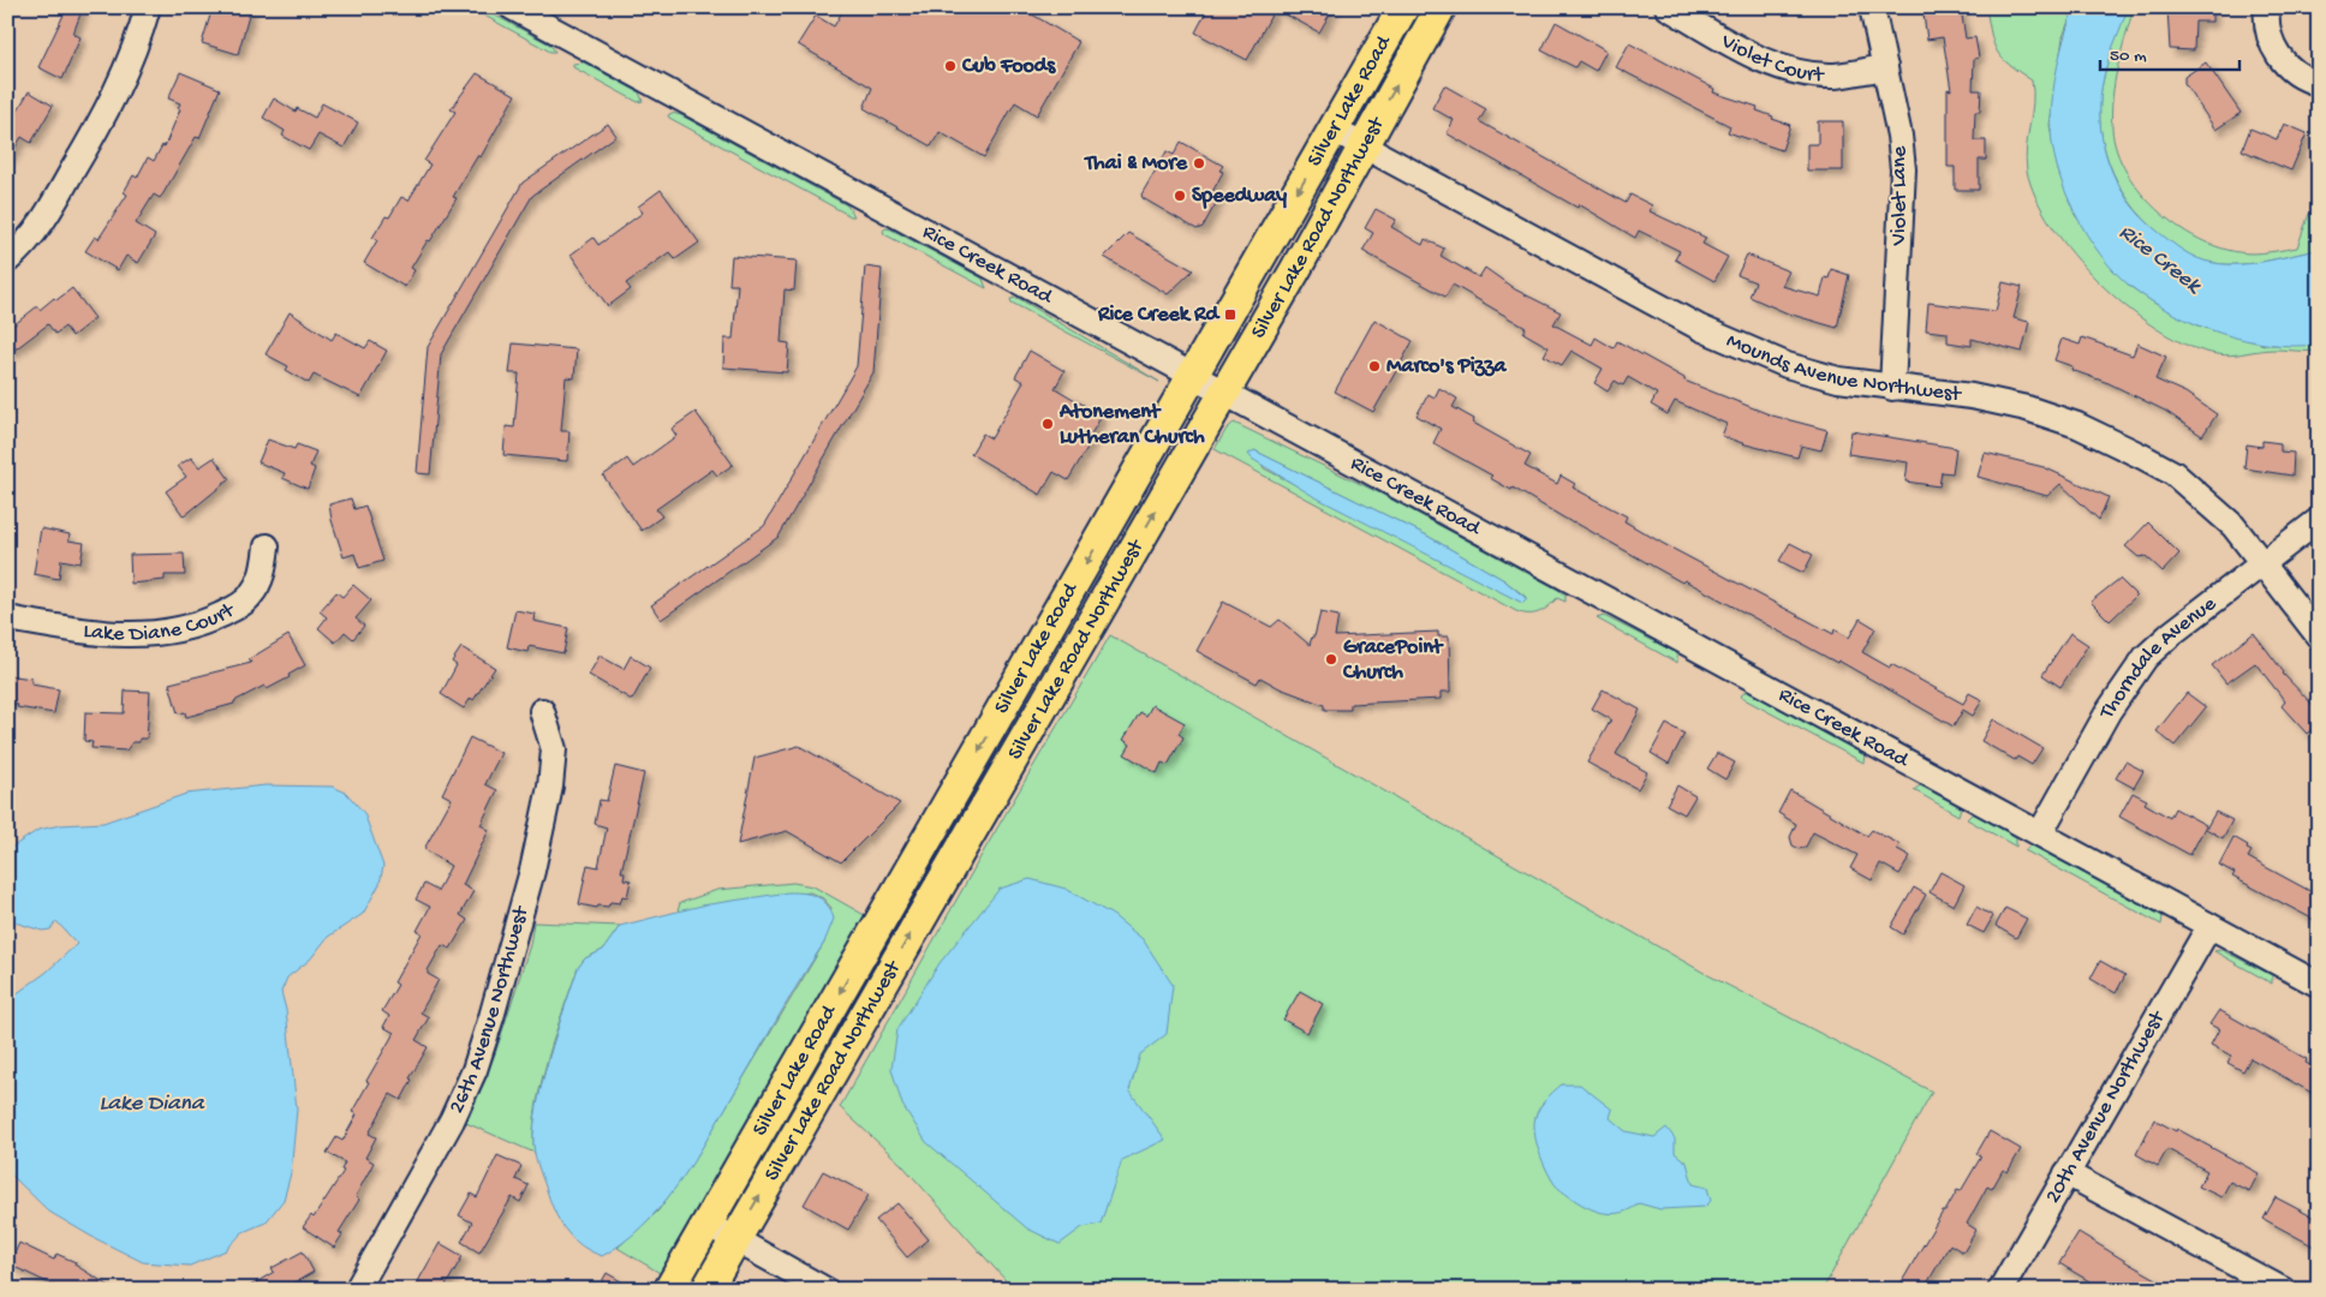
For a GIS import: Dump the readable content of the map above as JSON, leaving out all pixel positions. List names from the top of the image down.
{
  "streets": {
    "main road": ["Silver Lake Road", "Silver Lake Road Northwest"],
    "street": [
      "Violet Court",
      "Violet Lane",
      "Rice Creek Road",
      "Mounds Avenue Northwest",
      "Lake Diane Court",
      "Thorndale Avenue",
      "26th Avenue Northwest",
      "20th Avenue Northwest"
    ]
  },
  "crossings": [
    ["Violet Court", "Violet Lane"],
    ["Silver Lake Road", "Rice Creek Road"],
    ["Silver Lake Road", "Mounds Avenue Northwest"],
    ["Violet Lane", "Mounds Avenue Northwest"],
    ["Silver Lake Road Northwest", "Rice Creek Road"],
    ["Silver Lake Road Northwest", "Mounds Avenue Northwest"],
    ["Rice Creek Road", "Thorndale Avenue"],
    ["Rice Creek Road", "20th Avenue Northwest"],
    ["Mounds Avenue Northwest", "Thorndale Avenue"]
  ],
  "one_way": ["Silver Lake Road", "Silver Lake Road Northwest"],
  "water": ["Rice Creek", "Lake Diana"],
  "places": {
    "other": [
      "Cub Foods",
      "Thai & More",
      "Speedway",
      "Marco's Pizza",
      "Atonement Lutheran Church",
      "GracePoint Church"
    ],
    "transit": ["Rice Creek Rd"]
  },
  "scale_bar": "50 m"
}
